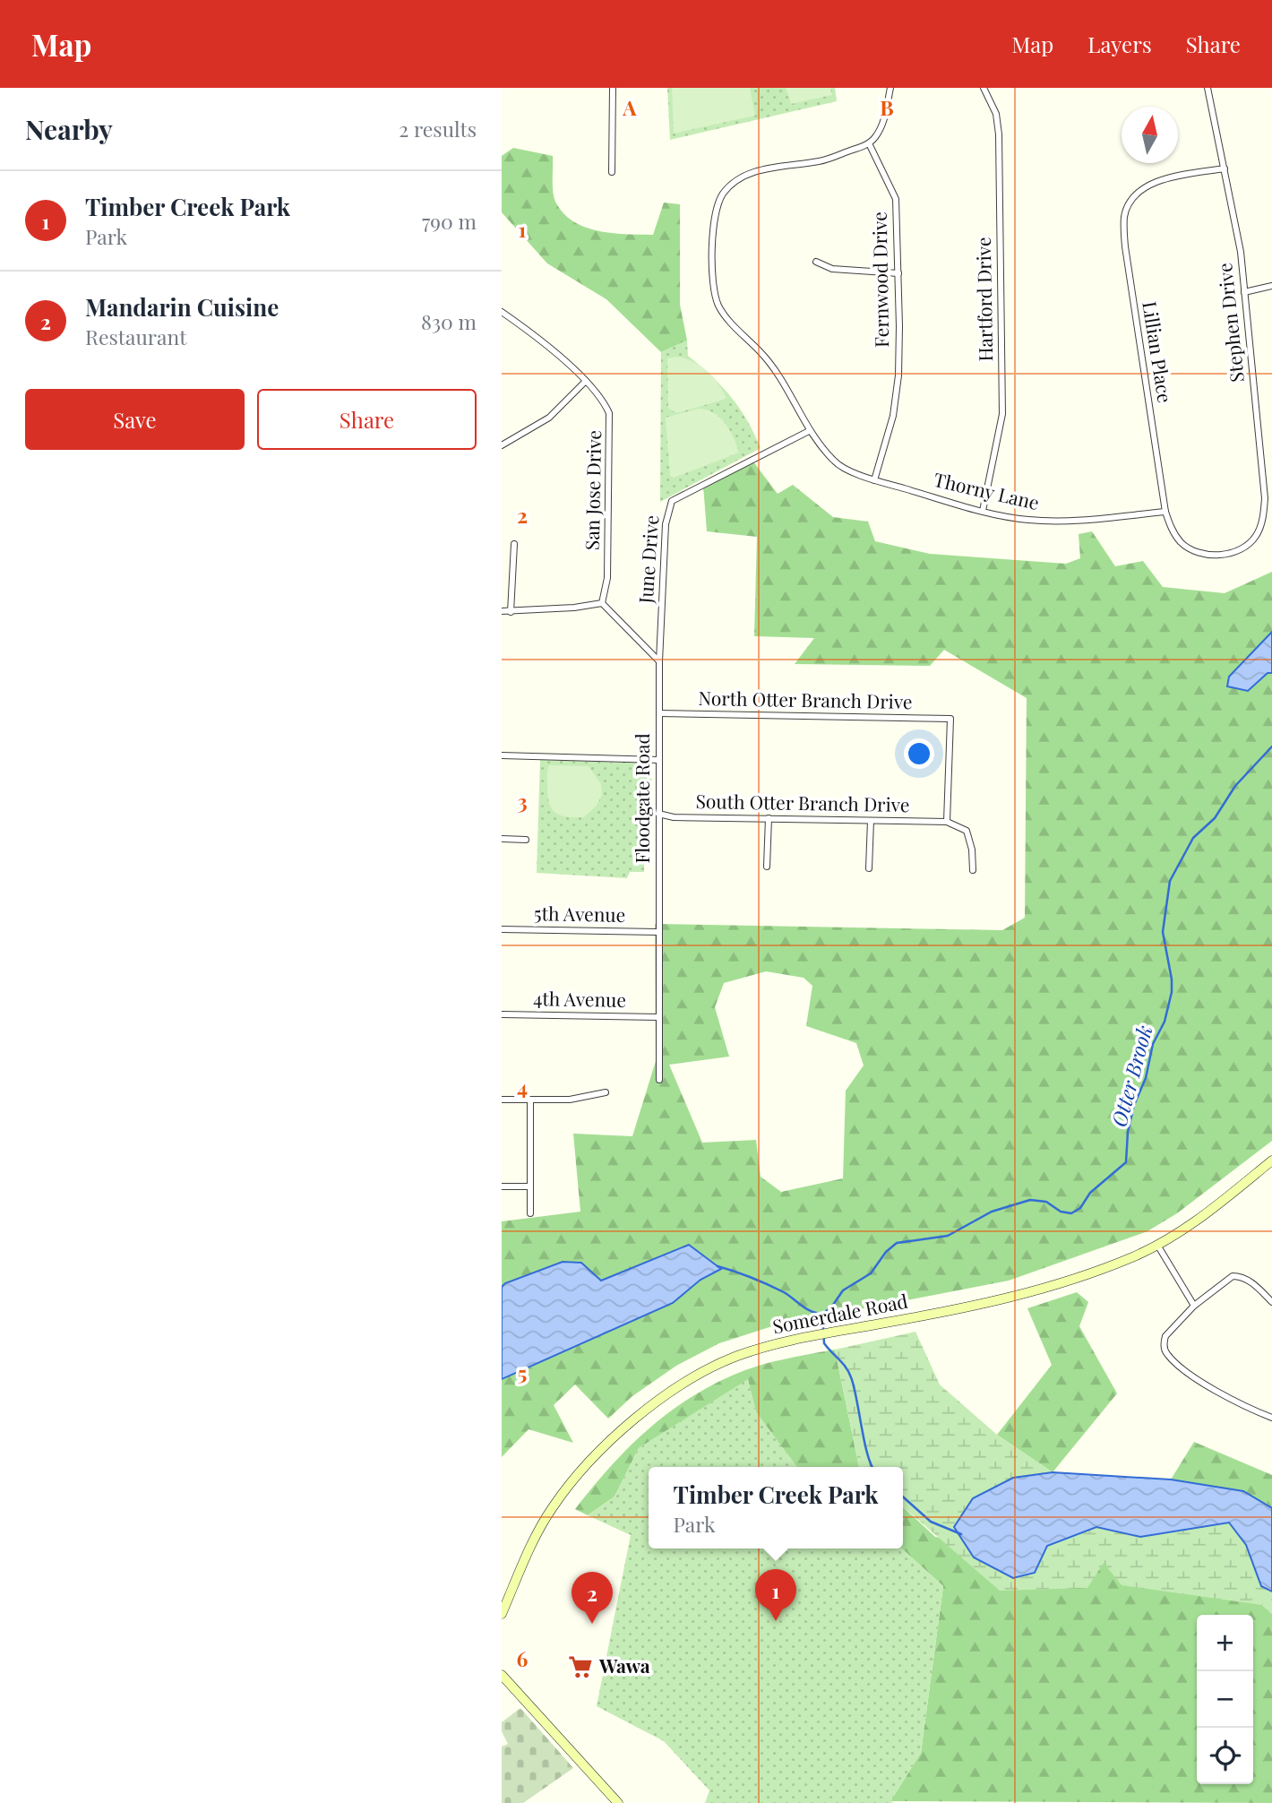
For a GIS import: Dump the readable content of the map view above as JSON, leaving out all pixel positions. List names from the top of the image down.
{
  "streets": {
    "main road": ["Somerdale Road"],
    "street": [
      "Fernwood Drive",
      "Hartford Drive",
      "Stephen Drive",
      "Lillian Place",
      "San Jose Drive",
      "Thorny Lane",
      "June Drive",
      "North Otter Branch Drive",
      "Floodgate Road",
      "South Otter Branch Drive",
      "5th Avenue",
      "4th Avenue"
    ]
  },
  "crossings": [
    ["Fernwood Drive", "Thorny Lane"],
    ["Hartford Drive", "Thorny Lane"],
    ["Stephen Drive", "Lillian Place"],
    ["Lillian Place", "Thorny Lane"],
    ["Thorny Lane", "June Drive"],
    ["June Drive", "Floodgate Road"],
    ["North Otter Branch Drive", "Floodgate Road"],
    ["North Otter Branch Drive", "South Otter Branch Drive"],
    ["Floodgate Road", "South Otter Branch Drive"],
    ["Floodgate Road", "5th Avenue"],
    ["Floodgate Road", "4th Avenue"]
  ],
  "water": ["Otter Brook"],
  "places": {
    "supermarket": ["Wawa"]
  },
  "north": "top",
  "page": {
    "header": "Map",
    "nav": ["Map", "Layers", "Share"],
    "heading": ["Nearby", "2 results"],
    "list": [
      {
        "mark": "1",
        "name": "Timber Creek Park",
        "note": "Park",
        "value": "790 m"
      },
      {
        "mark": "2",
        "name": "Mandarin Cuisine",
        "note": "Restaurant",
        "value": "830 m"
      }
    ],
    "buttons": ["Save", "Share"],
    "popup": ["Timber Creek Park", "Park"],
    "pins": ["1", "2"],
    "map_buttons": ["+", "−"]
  },
  "grid": {
    "columns": ["A", "B"],
    "rows": [
      "1",
      "2",
      "3",
      "4",
      "5",
      "6"
    ]
  }
}
